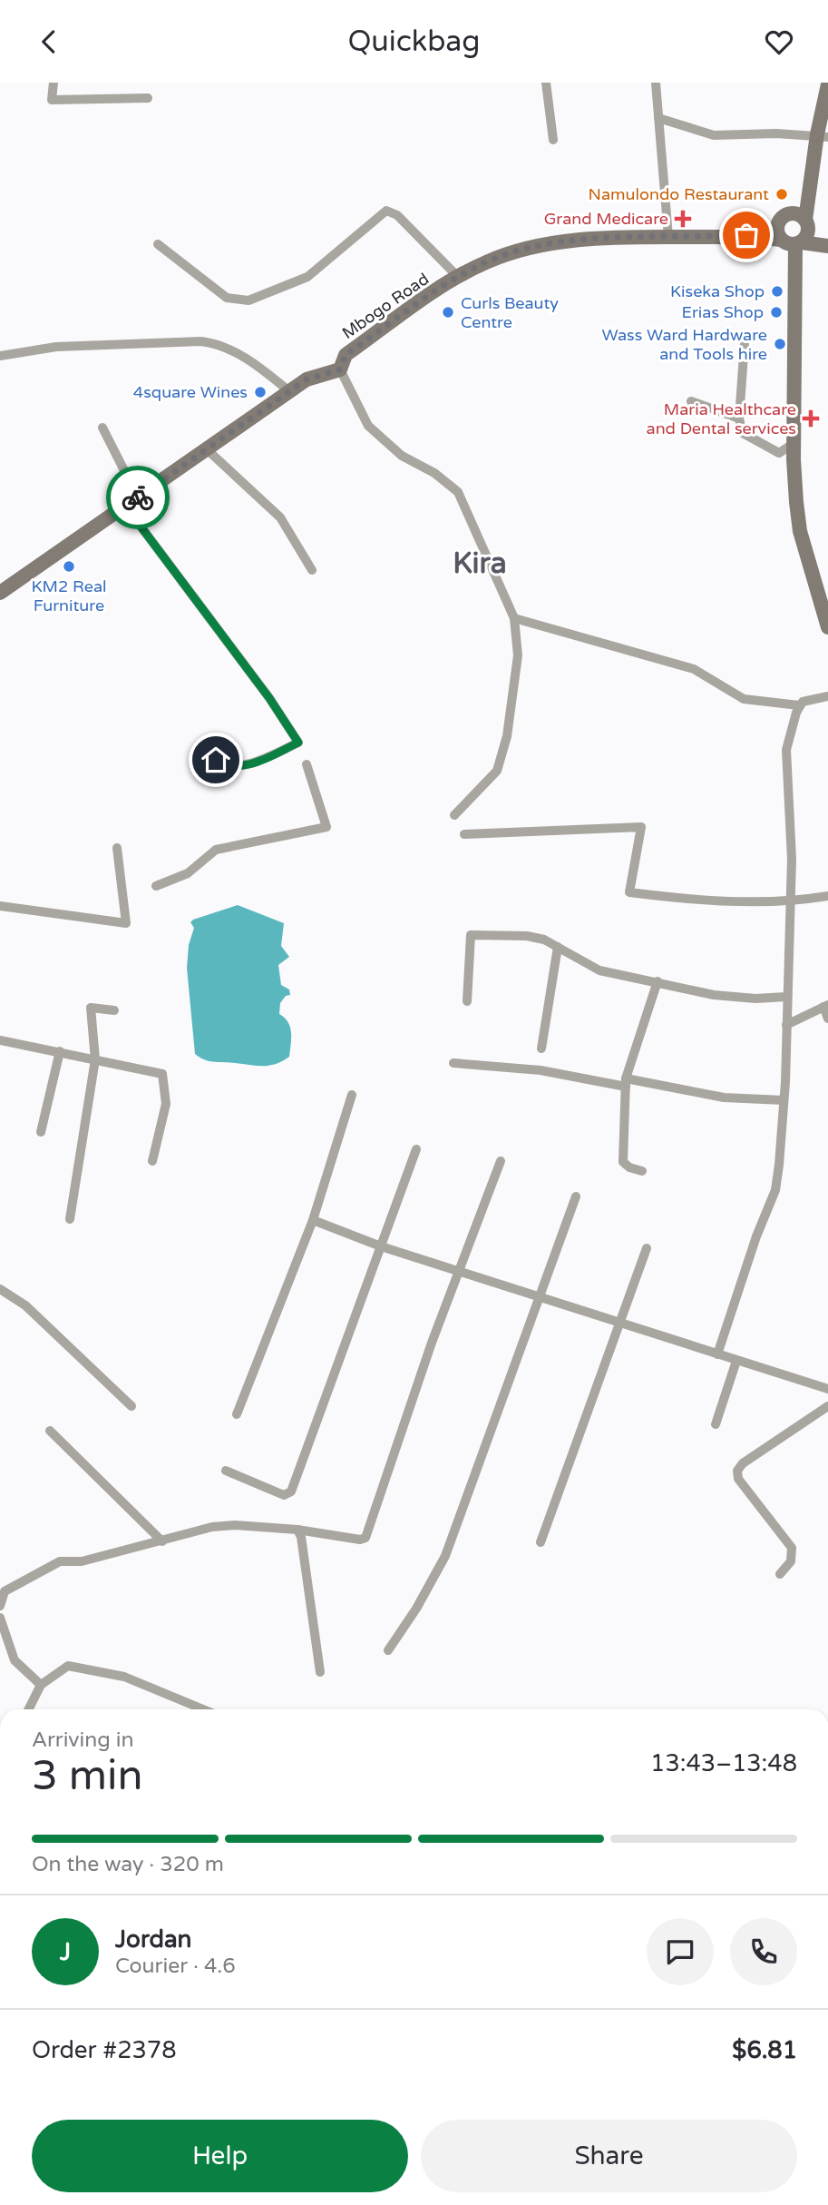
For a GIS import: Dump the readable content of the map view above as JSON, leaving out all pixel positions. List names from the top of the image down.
{
  "streets": {
    "main road": ["Mbogo Road"]
  },
  "districts": ["Kira"],
  "places": {
    "other": [
      "Namulondo Restaurant",
      "Kiseka Shop",
      "Curls Beauty Centre",
      "Erias Shop",
      "Wass Ward Hardware and Tools hire",
      "4square Wines",
      "KM2 Real Furniture"
    ],
    "health": ["Grand Medicare", "Maria Healthcare and Dental services"]
  },
  "page": {
    "header": "Quickbag",
    "heading": ["3 min", "Arriving in", "13:43–13:48"],
    "panel": [
      "Jordan",
      "Courier · 4.6",
      "Order #2378",
      "$6.81"
    ],
    "bar": "On the way · 320 m",
    "round": "J",
    "buttons": ["Help", "Share"]
  }
}
